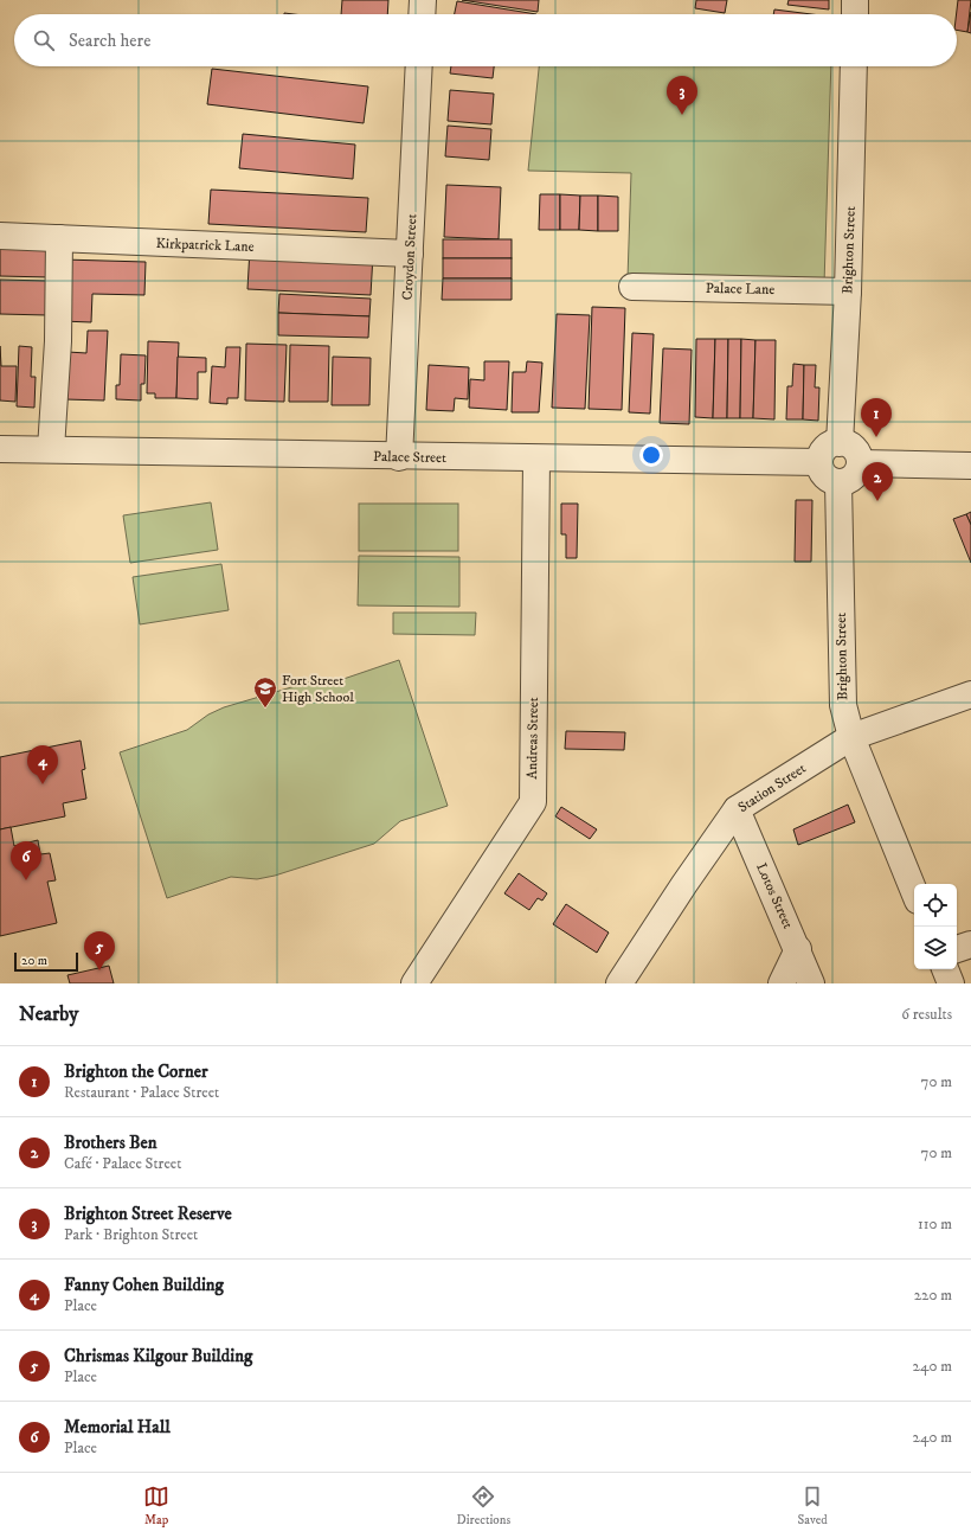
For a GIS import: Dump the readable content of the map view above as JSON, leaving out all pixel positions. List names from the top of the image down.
{
  "streets": {
    "street": [
      "Kirkpatrick Lane",
      "Brighton Street",
      "Croydon Street",
      "Palace Lane",
      "Palace Street",
      "Andreas Street",
      "Station Street",
      "Lotos Street"
    ]
  },
  "crossings": [
    ["Kirkpatrick Lane", "Croydon Street"],
    ["Brighton Street", "Palace Lane"],
    ["Brighton Street", "Palace Street"],
    ["Brighton Street", "Station Street"],
    ["Croydon Street", "Palace Street"],
    ["Palace Street", "Andreas Street"],
    ["Station Street", "Lotos Street"]
  ],
  "places": {
    "school or university": ["Fort Street High School"]
  },
  "scale_bar": "20 m",
  "page": {
    "search": "Search here",
    "pins": [
      "3",
      "1",
      "2",
      "4",
      "6",
      "5"
    ],
    "scale": "20 m",
    "heading": ["Nearby", "6 results"],
    "list": [
      {
        "mark": "1",
        "name": "Brighton the Corner",
        "note": "Restaurant · Palace Street",
        "value": "70 m"
      },
      {
        "mark": "2",
        "name": "Brothers Ben",
        "note": "Café · Palace Street",
        "value": "70 m"
      },
      {
        "mark": "3",
        "name": "Brighton Street Reserve",
        "note": "Park · Brighton Street",
        "value": "110 m"
      },
      {
        "mark": "4",
        "name": "Fanny Cohen Building",
        "note": "Place",
        "value": "220 m"
      },
      {
        "mark": "5",
        "name": "Chrismas Kilgour Building",
        "note": "Place",
        "value": "240 m"
      },
      {
        "mark": "6",
        "name": "Memorial Hall",
        "note": "Place",
        "value": "240 m"
      }
    ],
    "nav": ["Map", "Directions", "Saved"]
  }
}
